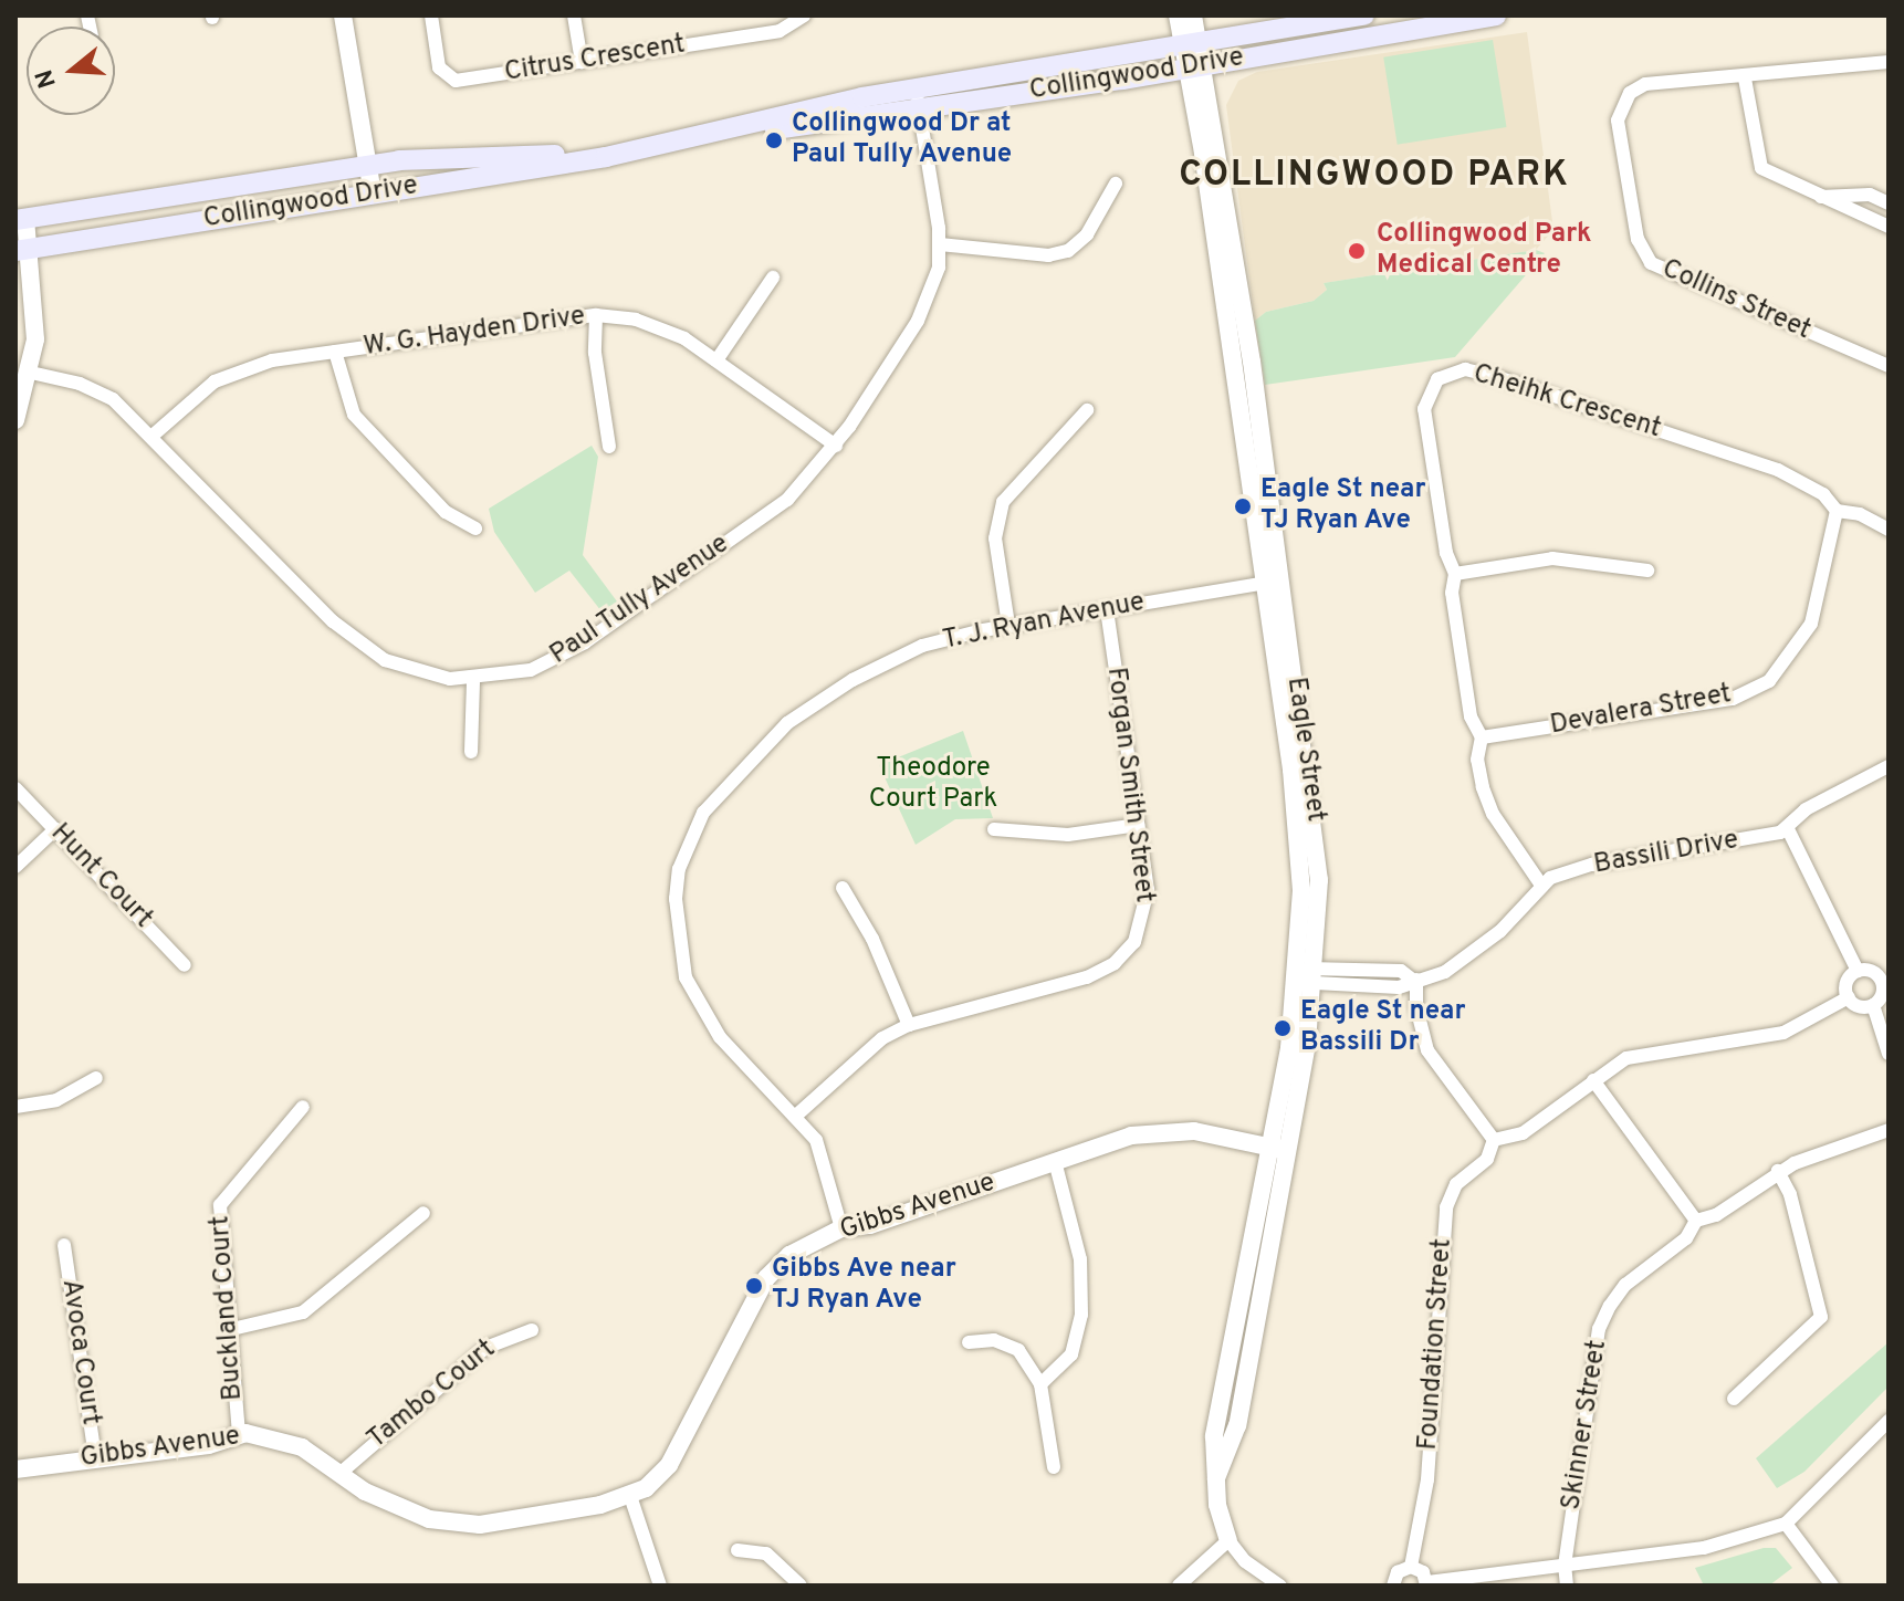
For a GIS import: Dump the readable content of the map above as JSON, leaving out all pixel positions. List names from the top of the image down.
{
  "streets": {
    "main road": ["Collingwood Drive"],
    "street": [
      "Citrus Crescent",
      "Collins Street",
      "W. G. Hayden Drive",
      "Cheihk Crescent",
      "Paul Tully Avenue",
      "T. J. Ryan Avenue",
      "Devalera Street",
      "Eagle Street",
      "Forgan Smith Street",
      "Bassili Drive",
      "Hunt Court",
      "Gibbs Avenue",
      "Buckland Court",
      "Foundation Street",
      "Avoca Court",
      "Tambo Court",
      "Skinner Street"
    ]
  },
  "crossings": [
    ["Collingwood Drive", "Paul Tully Avenue"],
    ["Collingwood Drive", "Eagle Street"],
    ["W. G. Hayden Drive", "Paul Tully Avenue"],
    ["Cheihk Crescent", "Devalera Street"],
    ["Cheihk Crescent", "Bassili Drive"],
    ["T. J. Ryan Avenue", "Eagle Street"],
    ["T. J. Ryan Avenue", "Forgan Smith Street"],
    ["T. J. Ryan Avenue", "Gibbs Avenue"],
    ["Eagle Street", "Gibbs Avenue"],
    ["Gibbs Avenue", "Buckland Court"],
    ["Gibbs Avenue", "Avoca Court"],
    ["Gibbs Avenue", "Tambo Court"]
  ],
  "districts": ["COLLINGWOOD PARK"],
  "parks": ["Theodore Court Park"],
  "places": [
    "Collingwood Dr at Paul Tully Avenue",
    "Collingwood Park Medical Centre",
    "Eagle St near TJ Ryan Ave",
    "Eagle St near Bassili Dr",
    "Gibbs Ave near TJ Ryan Ave"
  ],
  "north": "left"
}
